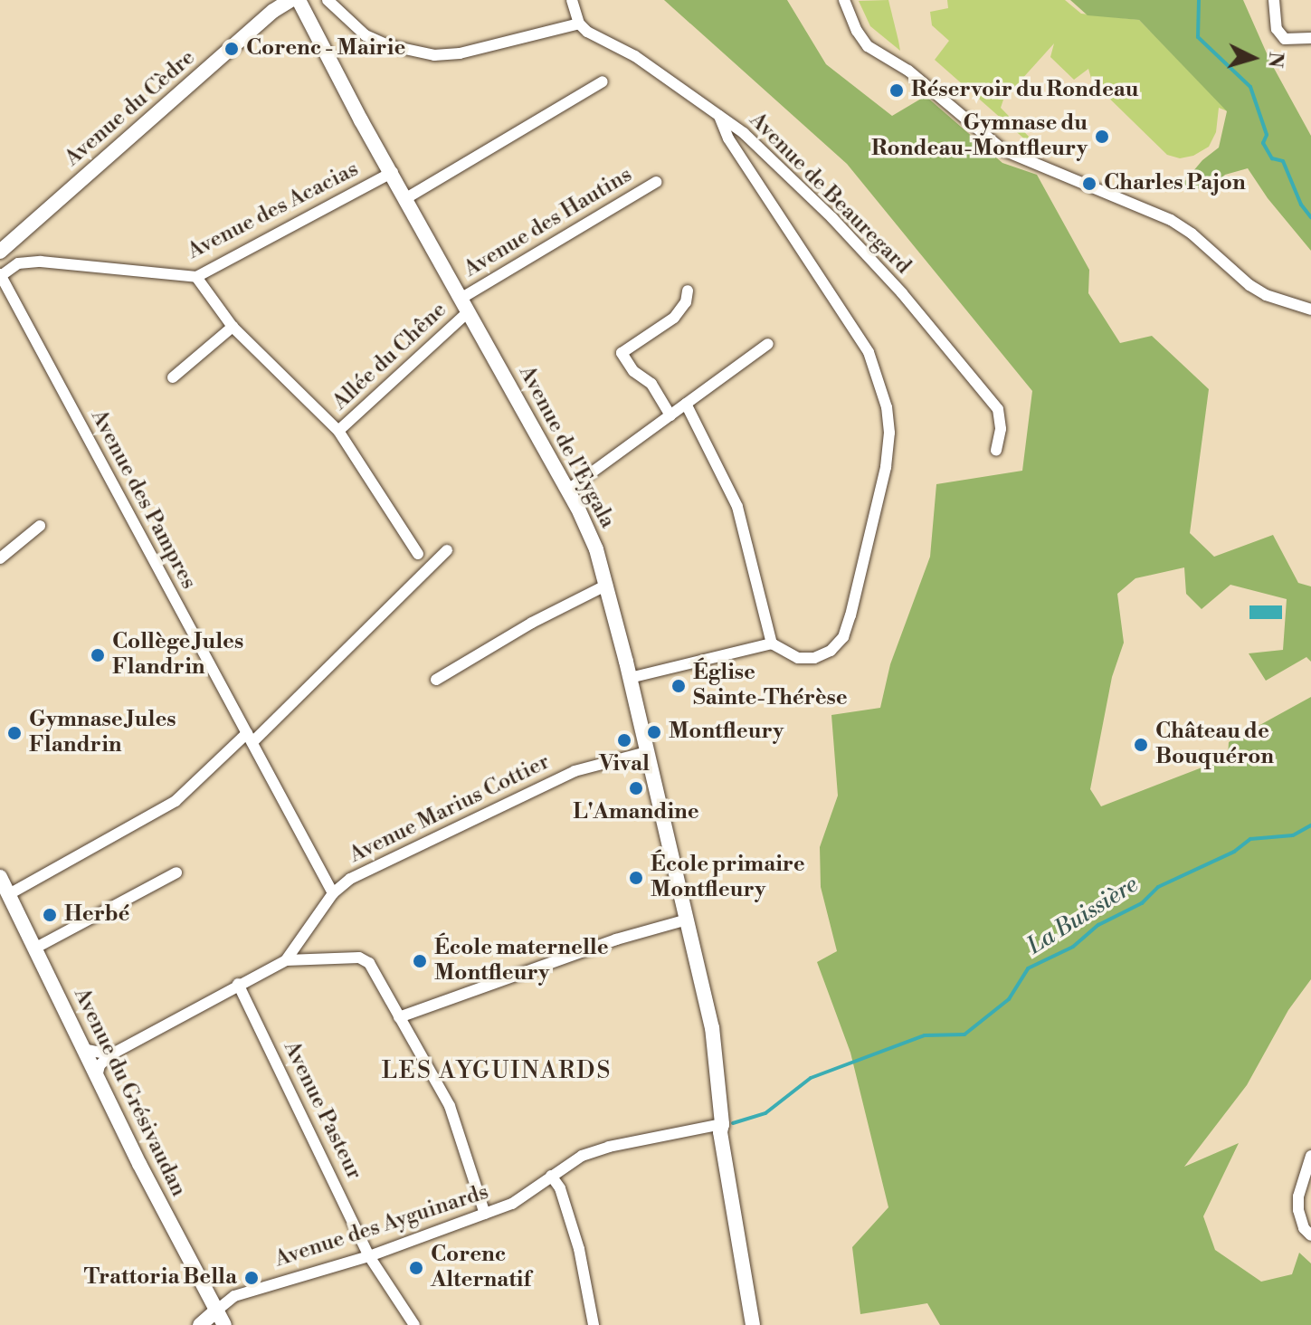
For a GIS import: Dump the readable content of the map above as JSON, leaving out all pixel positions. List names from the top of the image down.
{
  "streets": {
    "street": [
      "Avenue du Cèdre",
      "Avenue de Beauregard",
      "Avenue des Acacias",
      "Avenue des Hautins",
      "Allée du Chêne",
      "Avenue de l'Eygala",
      "Avenue des Pampres",
      "Avenue Marius Cottier",
      "Avenue du Grésivaudan",
      "Avenue Pasteur",
      "Avenue des Ayguinards"
    ]
  },
  "crossings": [
    ["Avenue des Acacias", "Avenue de l'Eygala"],
    ["Avenue des Acacias", "Avenue des Pampres"],
    ["Avenue des Hautins", "Allée du Chêne"],
    ["Avenue des Hautins", "Avenue de l'Eygala"],
    ["Allée du Chêne", "Avenue de l'Eygala"],
    ["Avenue de l'Eygala", "Avenue Marius Cottier"],
    ["Avenue de l'Eygala", "Avenue des Ayguinards"],
    ["Avenue des Pampres", "Avenue Marius Cottier"],
    ["Avenue du Grésivaudan", "Avenue des Ayguinards"],
    ["Avenue Pasteur", "Avenue des Ayguinards"]
  ],
  "districts": ["LES AYGUINARDS"],
  "water": ["La Buissière"],
  "places": [
    "Corenc - Mairie",
    "Réservoir du Rondeau",
    "Gymnase du Rondeau-Montfleury",
    "Charles Pajon",
    "Collège Jules Flandrin",
    "Église Sainte-Thérèse",
    "Montfleury",
    "Gymnase Jules Flandrin",
    "Vival",
    "Château de Bouquéron",
    "L'Amandine",
    "École primaire Montfleury",
    "Herbé",
    "École maternelle Montfleury",
    "Corenc Alternatif",
    "Trattoria Bella"
  ],
  "north": "right"
}
